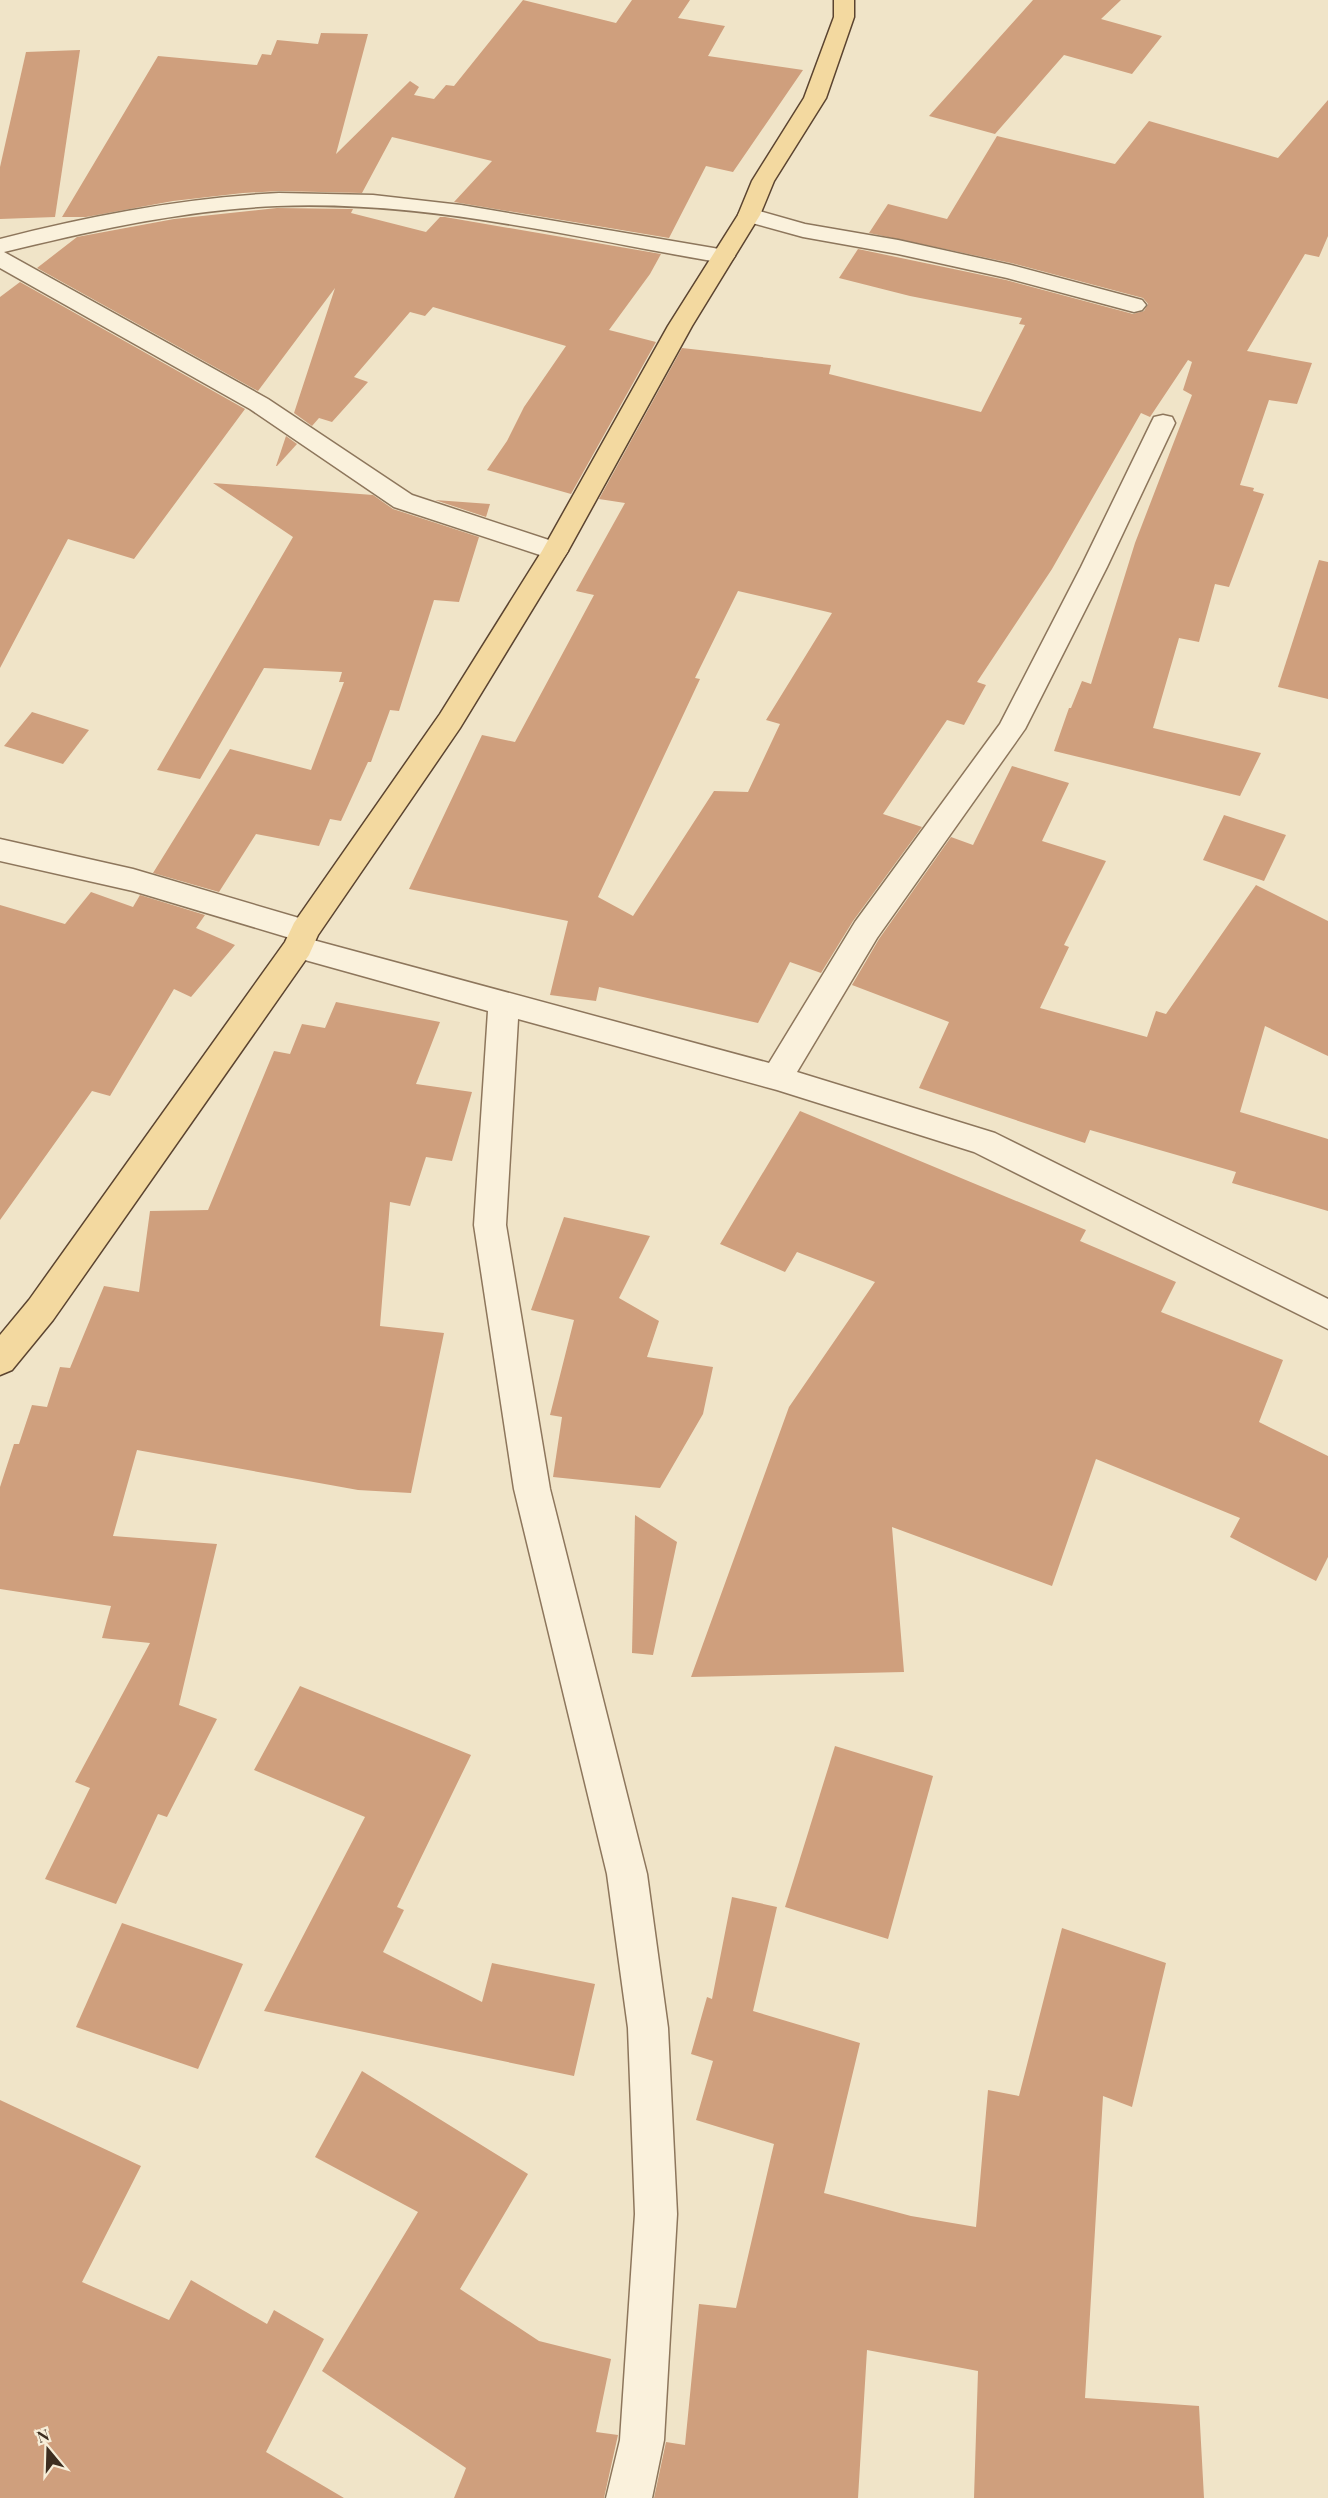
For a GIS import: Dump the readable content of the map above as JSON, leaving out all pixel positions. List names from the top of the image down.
{
  "north": "top"
}
